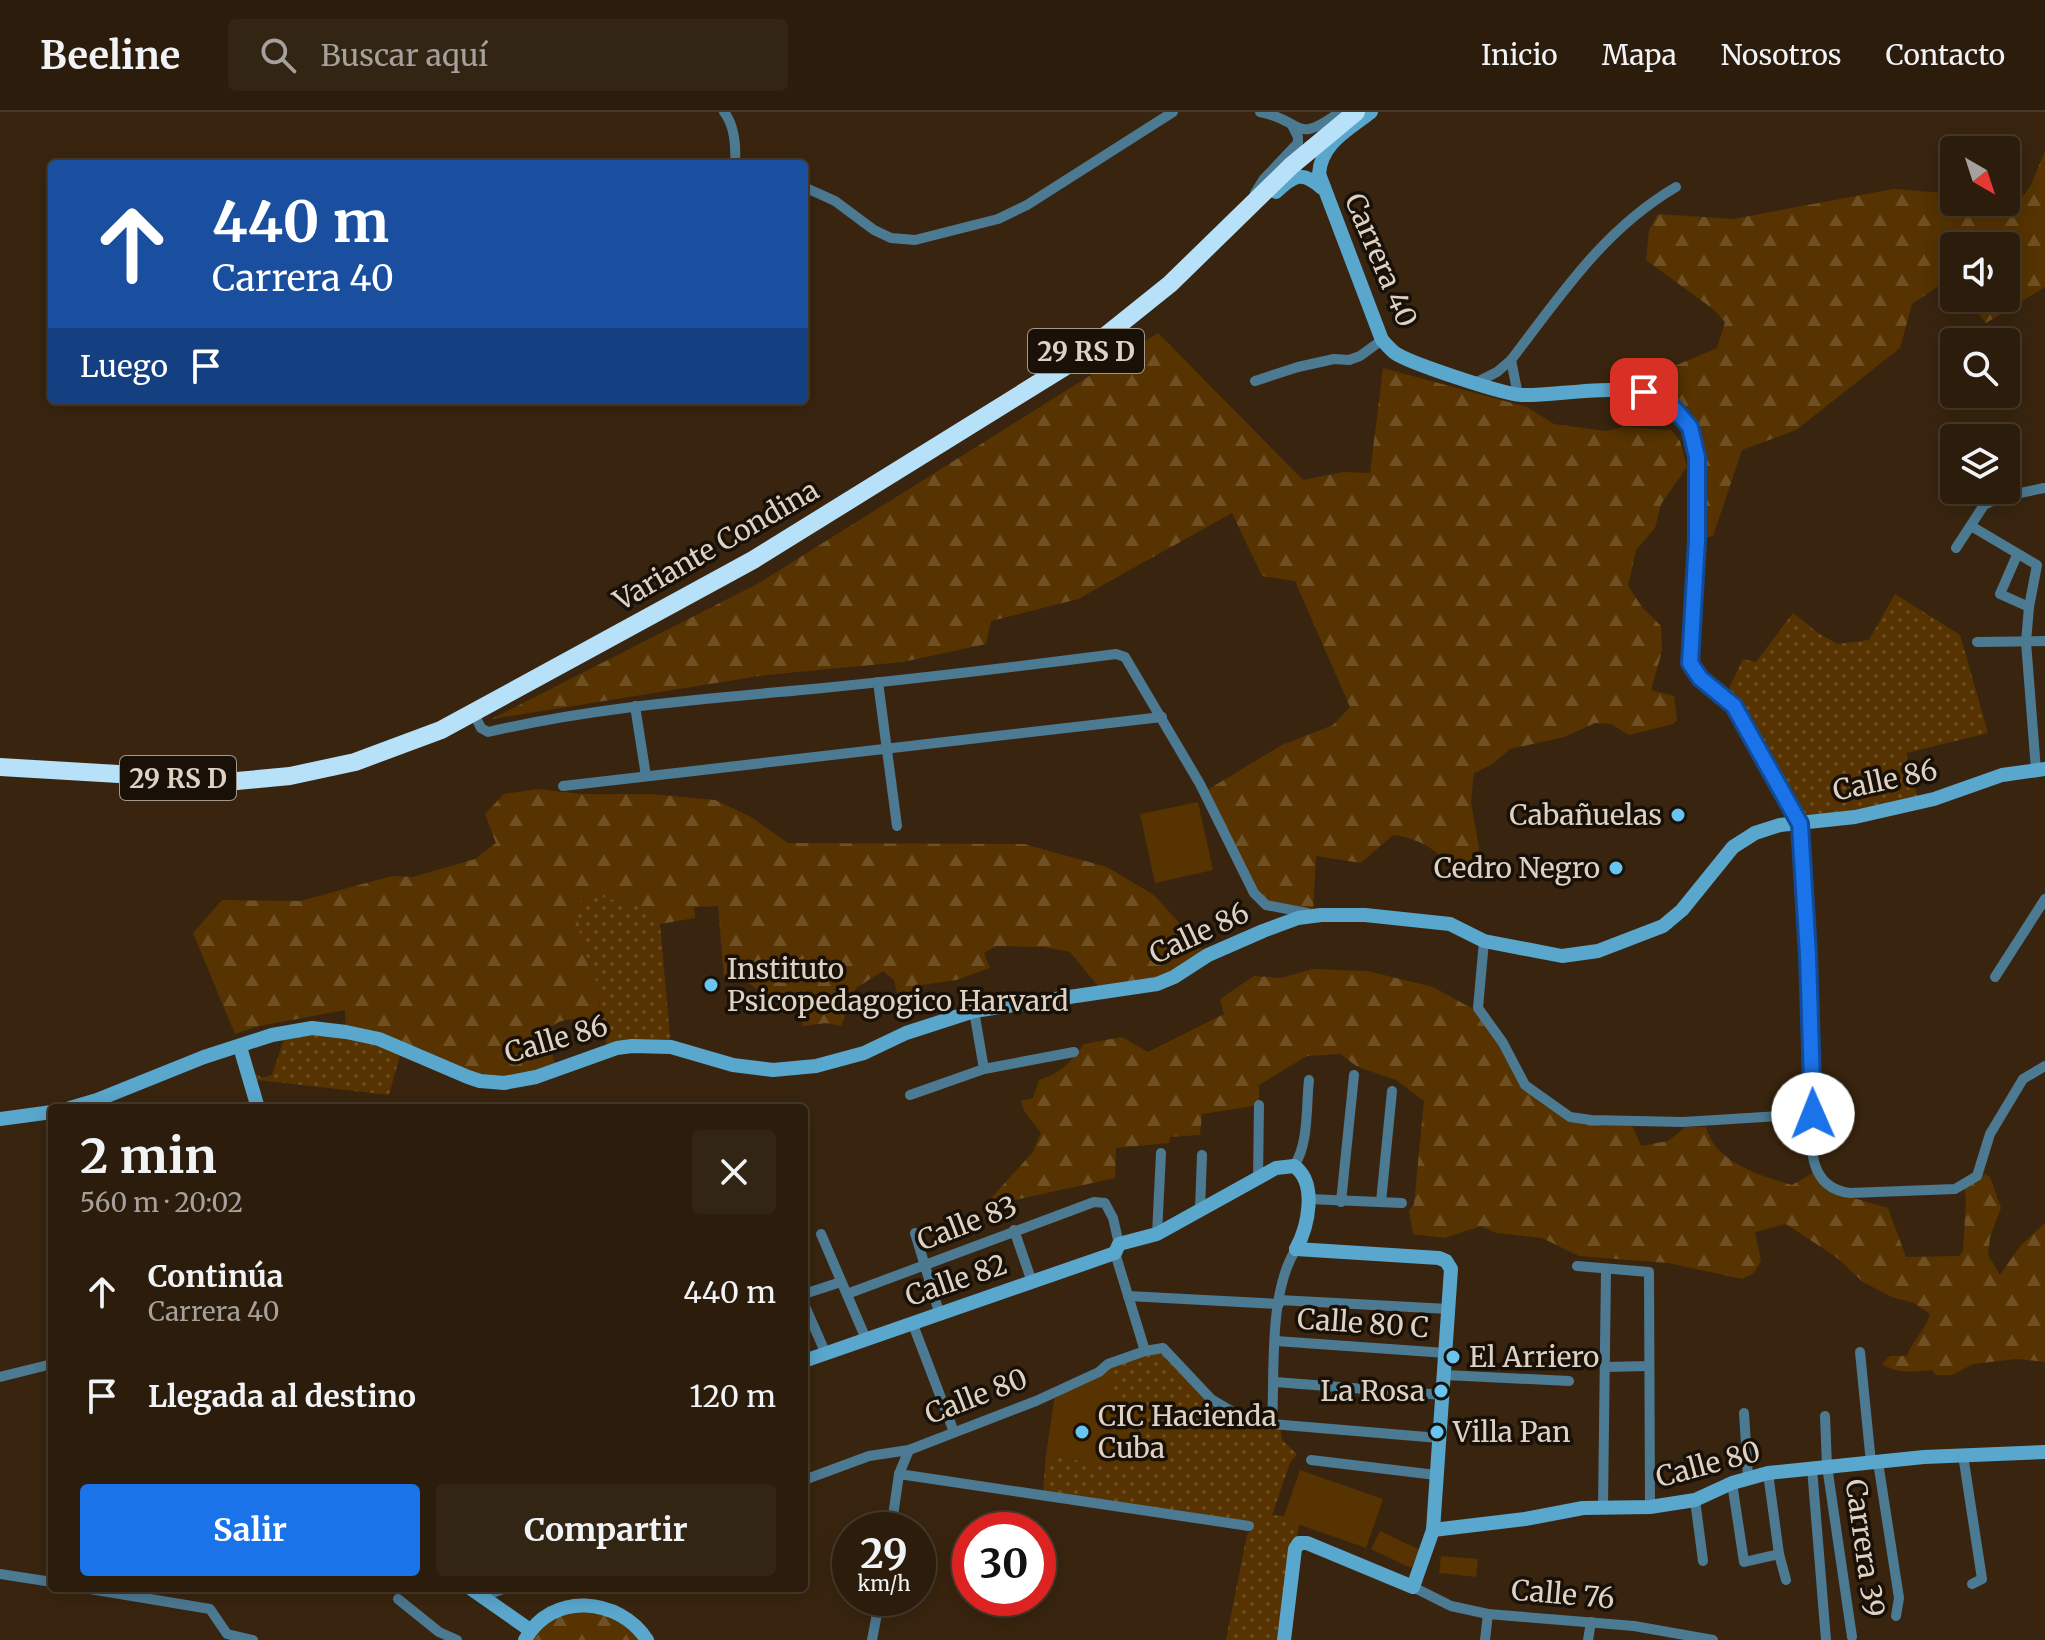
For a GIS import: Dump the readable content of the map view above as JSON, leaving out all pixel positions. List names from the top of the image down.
{
  "streets": {
    "highway": ["29 RS D", "Variante Condina"],
    "main road": [
      "Carrera 40",
      "Calle 86",
      "Calle 82",
      "Calle 80",
      "Calle 76"
    ],
    "street": ["Calle 83", "Calle 80 C", "Carrera 39"]
  },
  "crossings": [
    ["Carrera 40", "Calle 86"],
    ["Calle 83", "Calle 82"],
    ["Calle 80", "Carrera 39"]
  ],
  "places": [
    "Cabañuelas",
    "Cedro Negro",
    "Instituto Psicopedagogico Harvard",
    "El Arriero",
    "La Rosa",
    "CIC Hacienda Cuba",
    "Villa Pan"
  ],
  "north": "bottom right",
  "page": {
    "header": "Beeline",
    "search": "Buscar aquí",
    "nav": [
      "Inicio",
      "Mapa",
      "Nosotros",
      "Contacto"
    ],
    "turn": ["440 m", "Carrera 40"],
    "then": "Luego",
    "heading": ["2 min", "560 m · 20:02"],
    "list": [
      {
        "name": "Continúa",
        "note": "Carrera 40",
        "value": "440 m"
      },
      {
        "name": "Llegada al destino",
        "value": "120 m"
      }
    ],
    "buttons": ["Salir", "Compartir"],
    "speed": "29 km/h",
    "limit": "30"
  }
}
